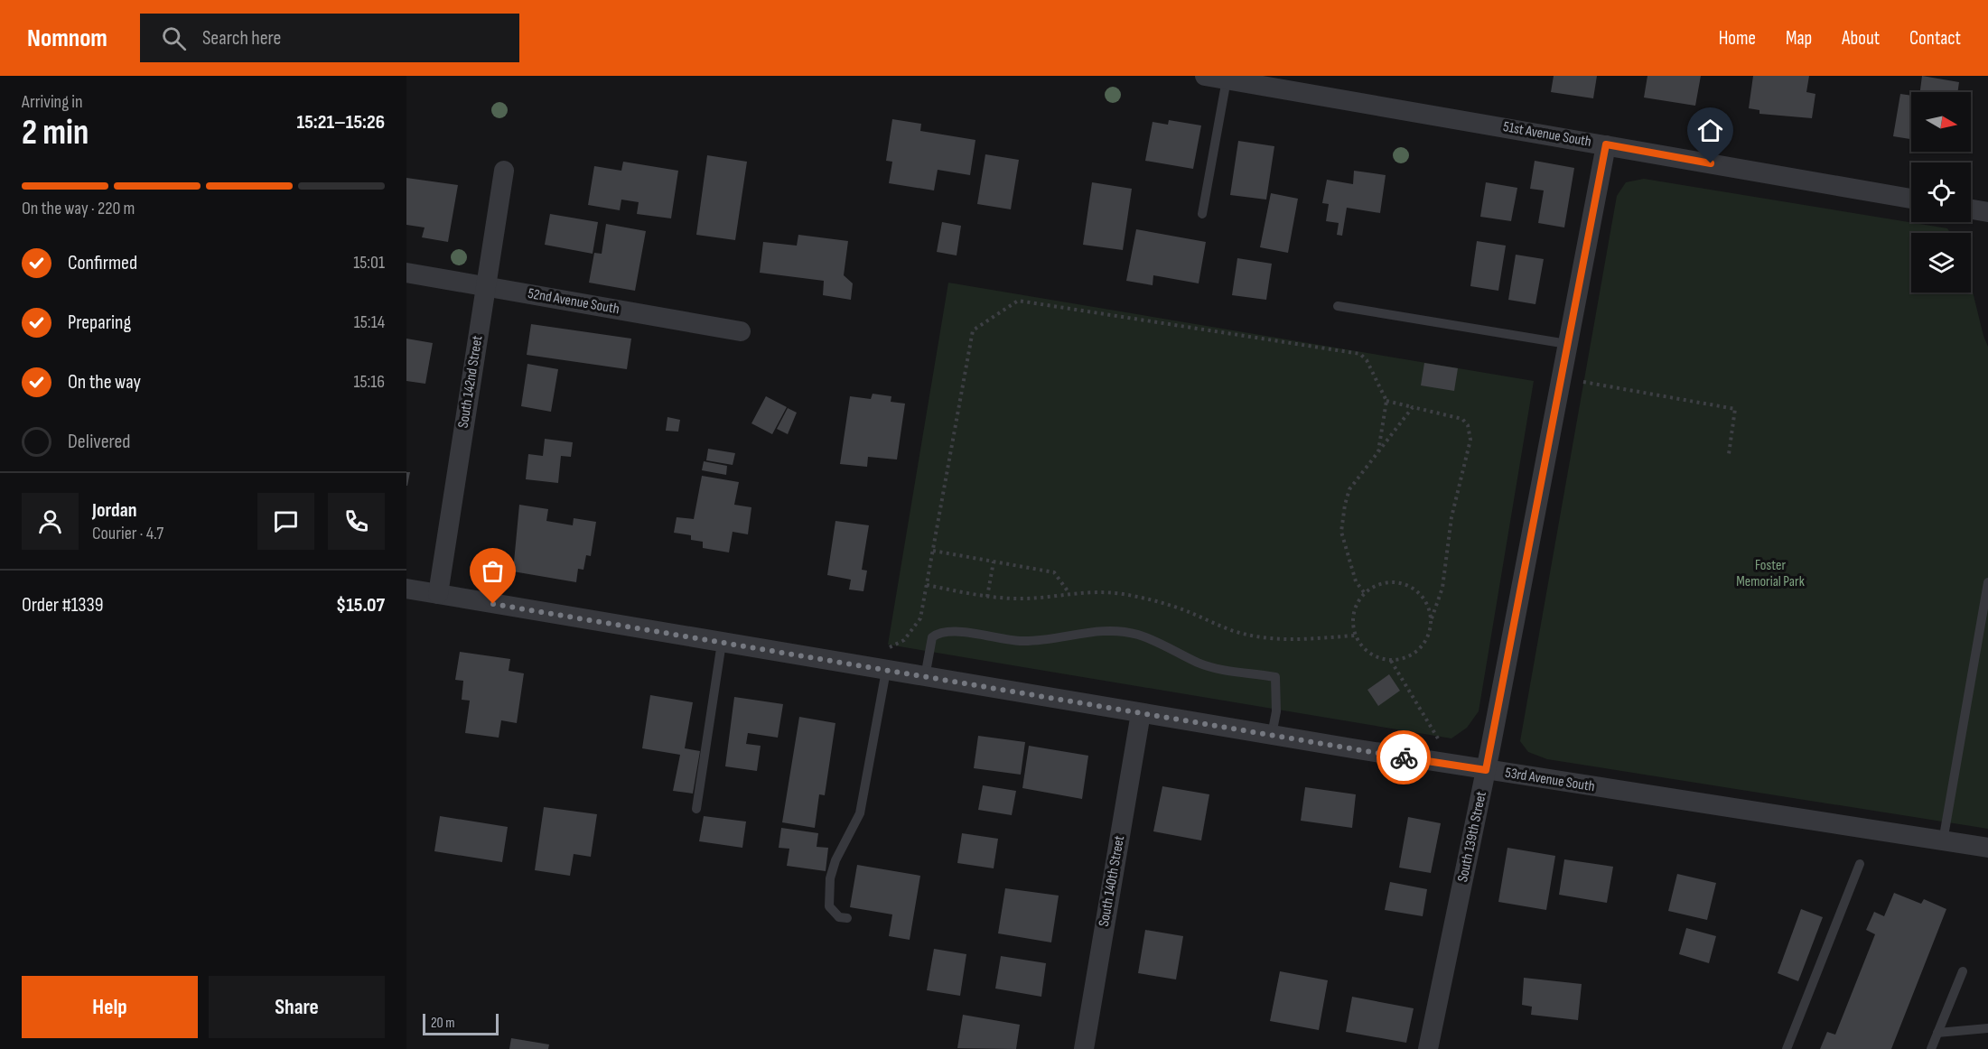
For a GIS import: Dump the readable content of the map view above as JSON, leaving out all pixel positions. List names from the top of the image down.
{
  "streets": {
    "street": [
      "51st Avenue South",
      "52nd Avenue South",
      "South 142nd Street",
      "53rd Avenue South",
      "South 139th Street",
      "South 140th Street"
    ]
  },
  "crossings": [
    ["51st Avenue South", "South 139th Street"],
    ["52nd Avenue South", "South 142nd Street"],
    ["South 142nd Street", "53rd Avenue South"],
    ["53rd Avenue South", "South 139th Street"],
    ["53rd Avenue South", "South 140th Street"]
  ],
  "parks": ["Foster Memorial Park"],
  "scale_bar": "20 m",
  "north": "right",
  "page": {
    "header": "Nomnom",
    "search": "Search here",
    "nav": [
      "Home",
      "Map",
      "About",
      "Contact"
    ],
    "heading": ["2 min", "Arriving in", "15:21–15:26"],
    "panel": [
      "Jordan",
      "Courier · 4.7",
      "Order #1339",
      "$15.07"
    ],
    "bar": "On the way · 220 m",
    "list": [
      ["Confirmed", "15:01"],
      ["Preparing", "15:14"],
      ["On the way", "15:16"],
      "Delivered"
    ],
    "buttons": ["Help", "Share"],
    "scale": "20 m"
  }
}
